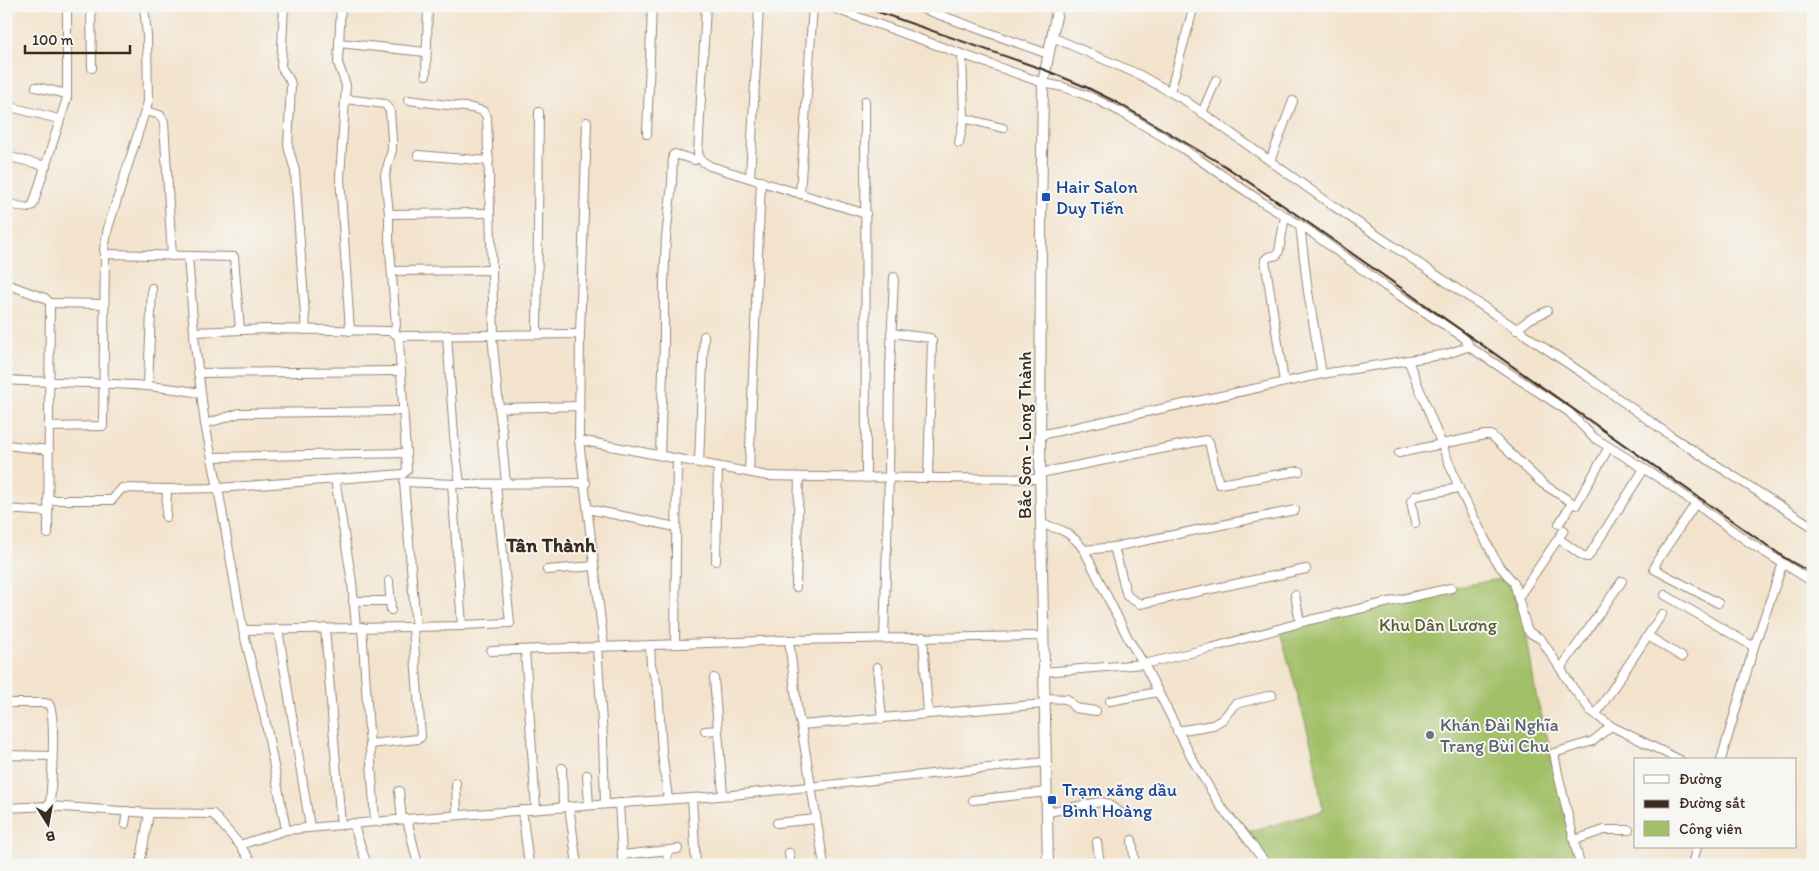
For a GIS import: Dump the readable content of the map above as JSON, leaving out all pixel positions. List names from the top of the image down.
{
  "streets": {
    "main road": ["Bắc Sơn - Long Thành"]
  },
  "districts": ["Tân Thành"],
  "parks": ["Khu Dân Lương"],
  "places": {
    "transit": ["Hair Salon Duy Tiến", "Trạm xăng dầu Bình Hoàng"],
    "other": ["Khán Đài Nghĩa Trang Bùi Chu"]
  },
  "legend": ["Đường", "Đường sắt", "Công viên"],
  "scale_bar": "100 m",
  "north": "bottom"
}
